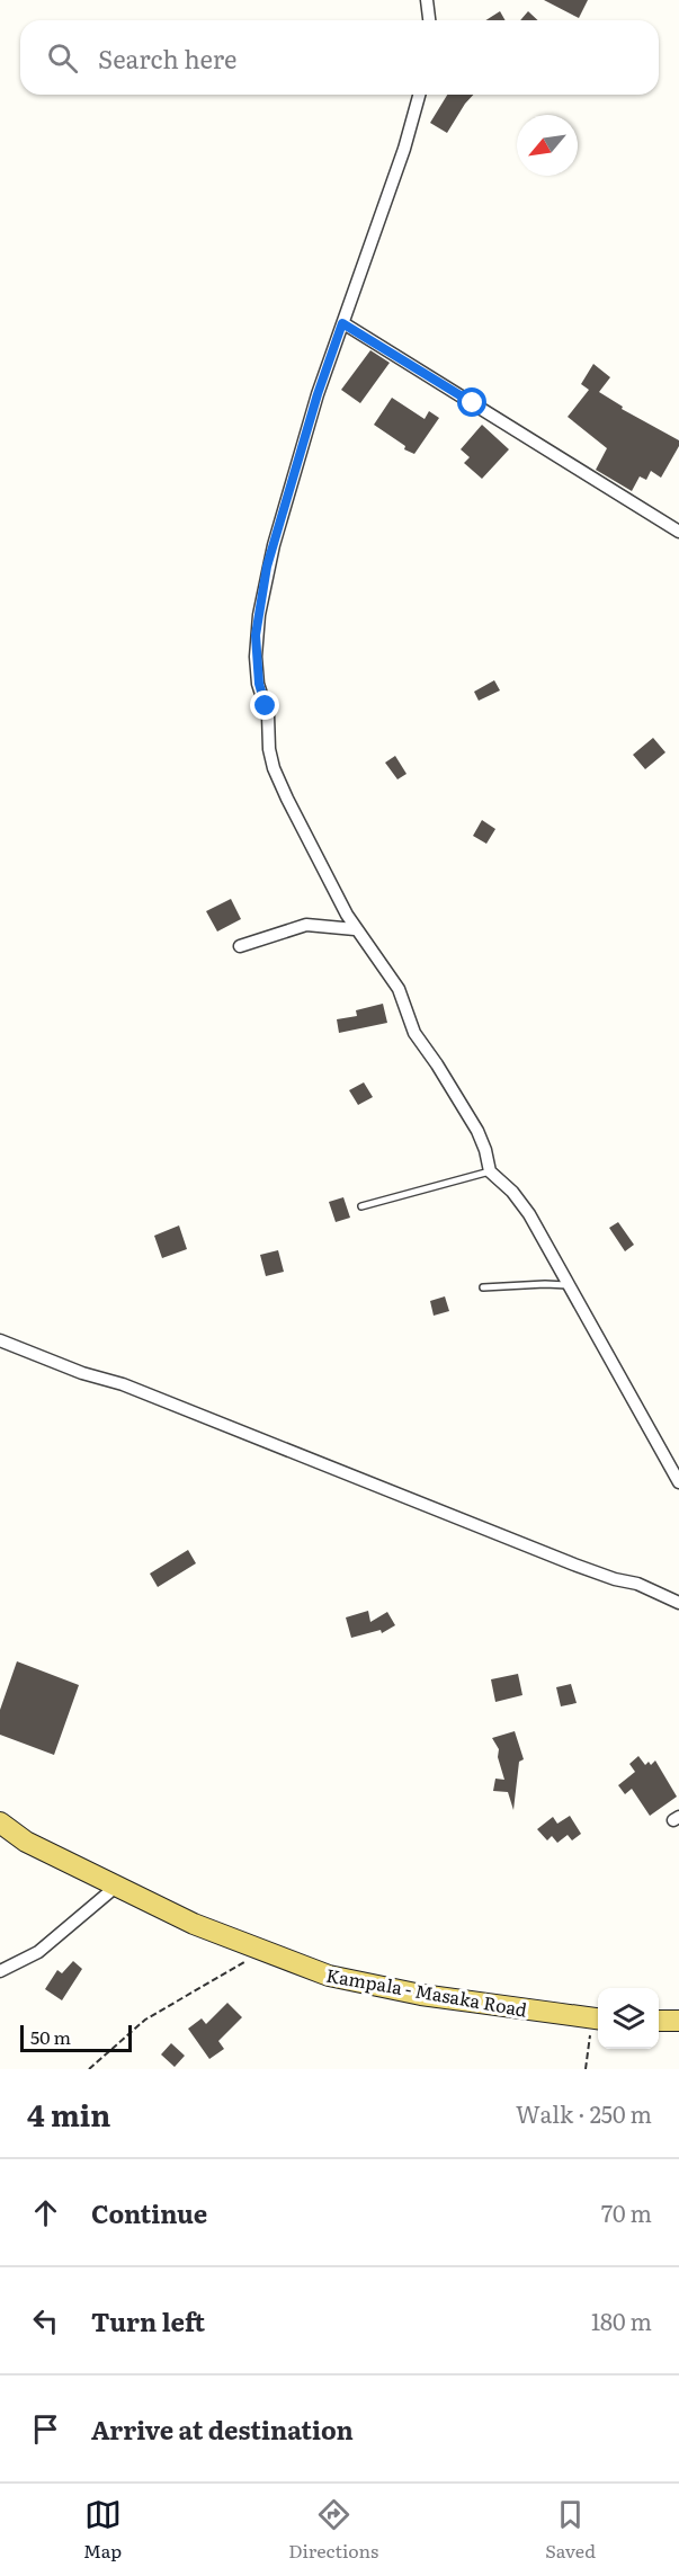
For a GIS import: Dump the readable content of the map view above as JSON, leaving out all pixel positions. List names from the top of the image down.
{
  "streets": {
    "main road": ["Kampala - Masaka Road"]
  },
  "scale_bar": "50 m",
  "north": "bottom left",
  "page": {
    "search": "Search here",
    "scale": "50 m",
    "heading": ["4 min", "Walk · 250 m"],
    "list": [
      ["Continue", "70 m"],
      ["Turn left", "180 m"],
      "Arrive at destination"
    ],
    "nav": ["Map", "Directions", "Saved"]
  }
}
